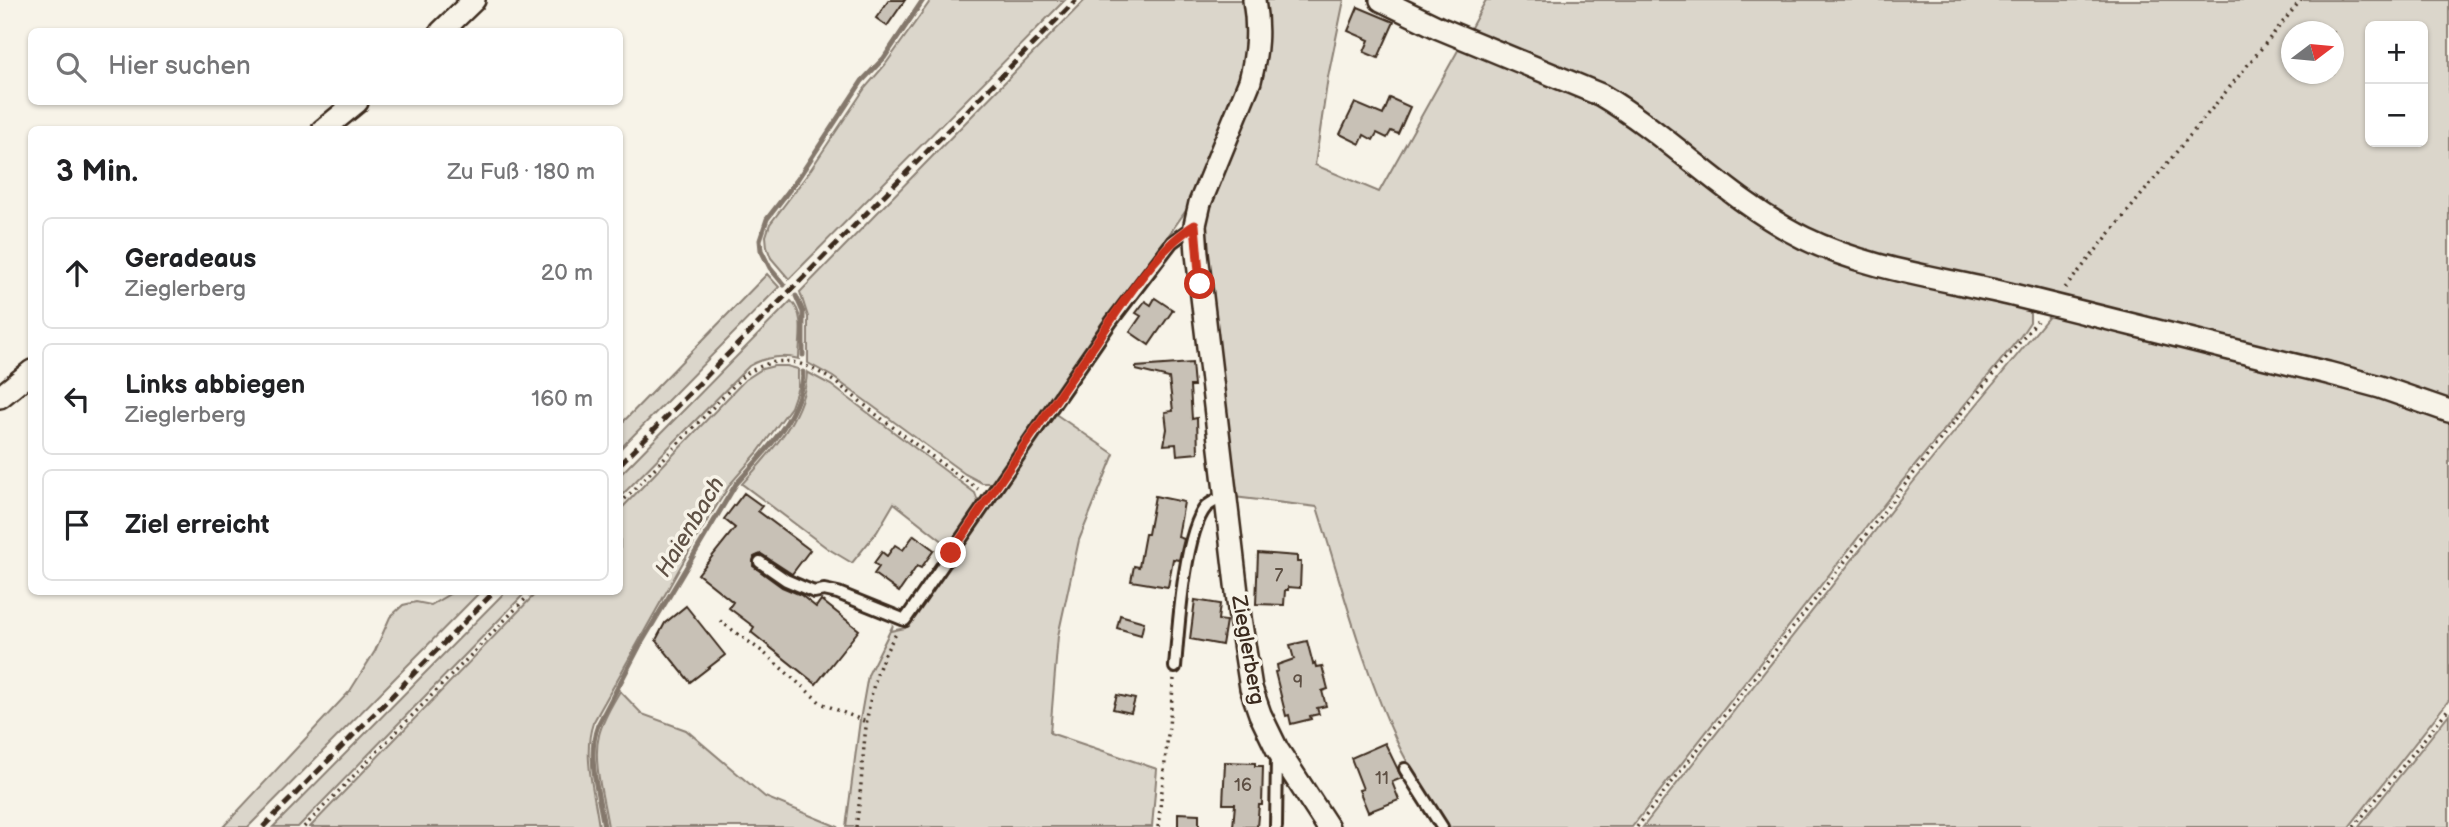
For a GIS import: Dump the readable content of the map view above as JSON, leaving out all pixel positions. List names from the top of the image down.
{
  "streets": {
    "street": ["Zieglerberg"]
  },
  "water": ["Haienbach"],
  "house_numbers": [
    "7",
    "9",
    "11",
    "16"
  ],
  "north": "right",
  "page": {
    "map_buttons": ["+", "−"],
    "search": "Hier suchen",
    "heading": ["3 Min.", "Zu Fuß · 180 m"],
    "list": [
      ["Geradeaus", "Zieglerberg", "20 m"],
      ["Links abbiegen", "Zieglerberg", "160 m"],
      "Ziel erreicht"
    ]
  }
}
